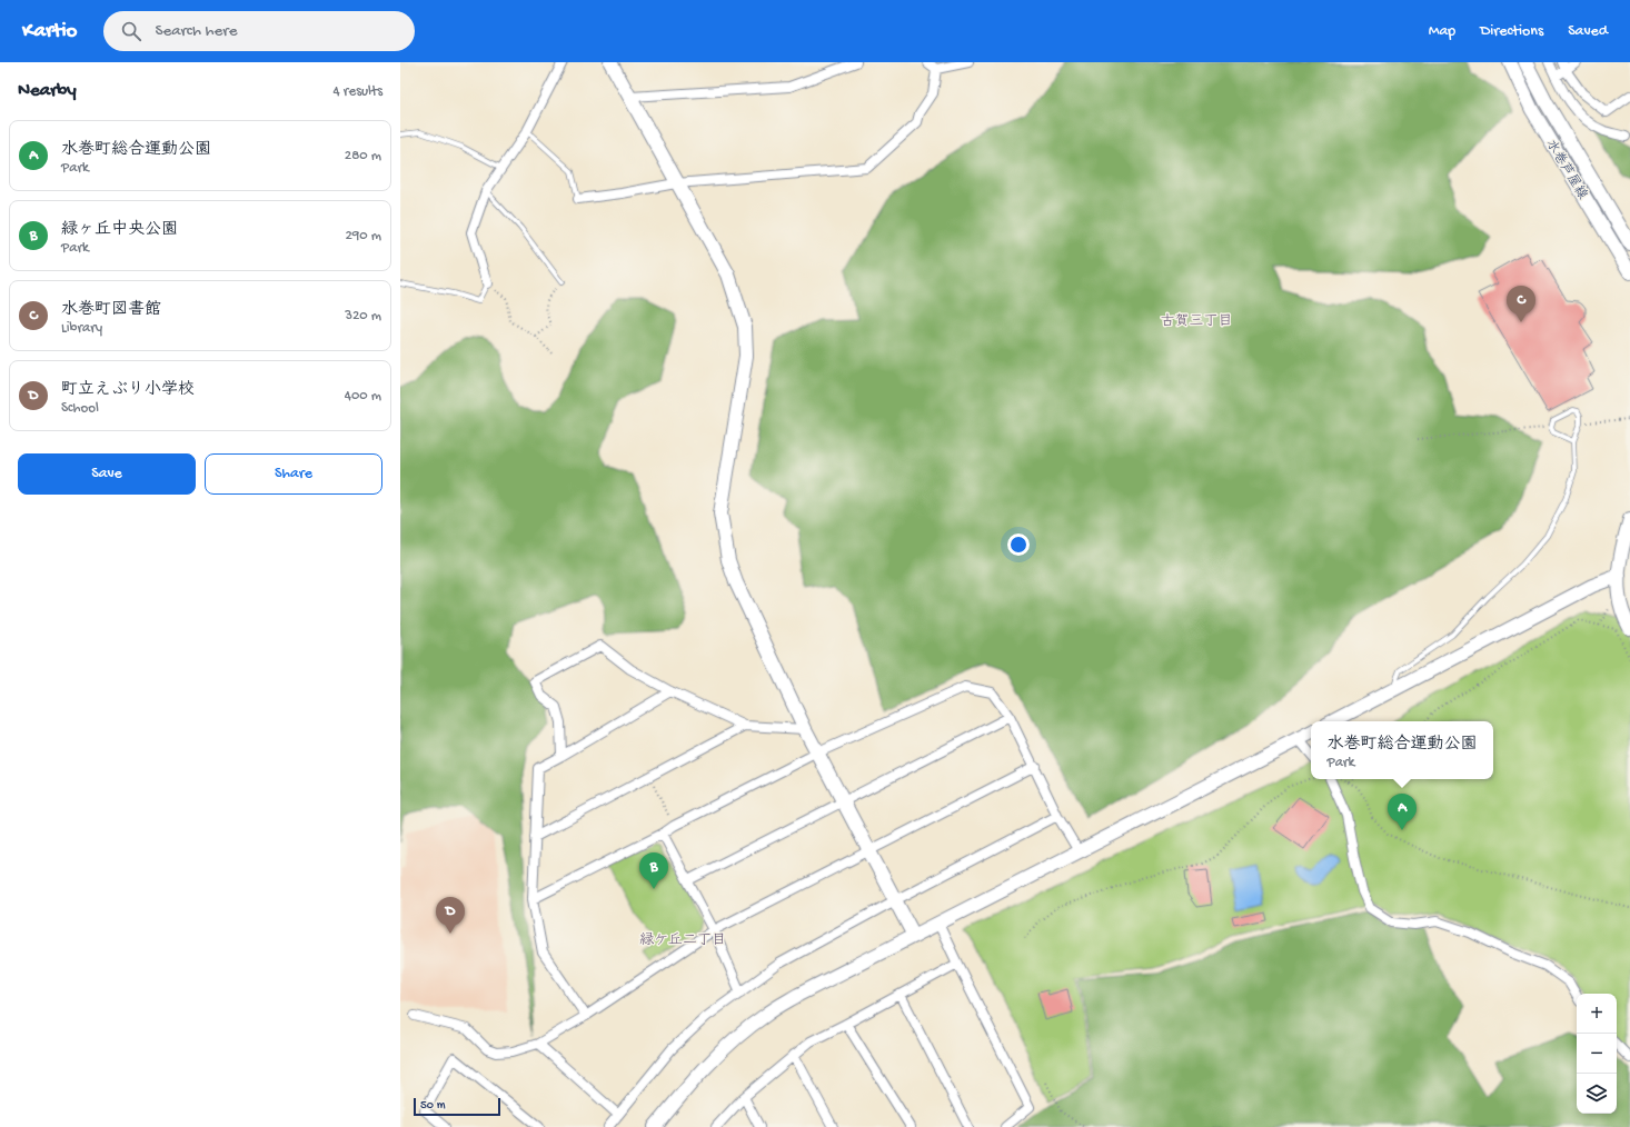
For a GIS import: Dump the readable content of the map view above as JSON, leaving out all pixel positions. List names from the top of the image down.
{
  "streets": {
    "street": ["水巻芦屋線"]
  },
  "districts": ["古賀三丁目", "緑ケ丘二丁目"],
  "scale_bar": "50 m",
  "page": {
    "header": "Kartio",
    "search": "Search here",
    "nav": ["Map", "Directions", "Saved"],
    "heading": ["Nearby", "4 results"],
    "list": [
      {
        "mark": "A",
        "name": "水巻町総合運動公園",
        "note": "Park",
        "value": "280 m"
      },
      {
        "mark": "B",
        "name": "緑ヶ丘中央公園",
        "note": "Park",
        "value": "290 m"
      },
      {
        "mark": "C",
        "name": "水巻町図書館",
        "note": "Library",
        "value": "320 m"
      },
      {
        "mark": "D",
        "name": "町立えぶり小学校",
        "note": "School",
        "value": "400 m"
      }
    ],
    "pins": [
      "C",
      "A",
      "B",
      "D"
    ],
    "buttons": ["Save", "Share"],
    "popup": ["水巻町総合運動公園", "Park"],
    "map_buttons": ["+", "−"],
    "scale": "50 m"
  }
}
